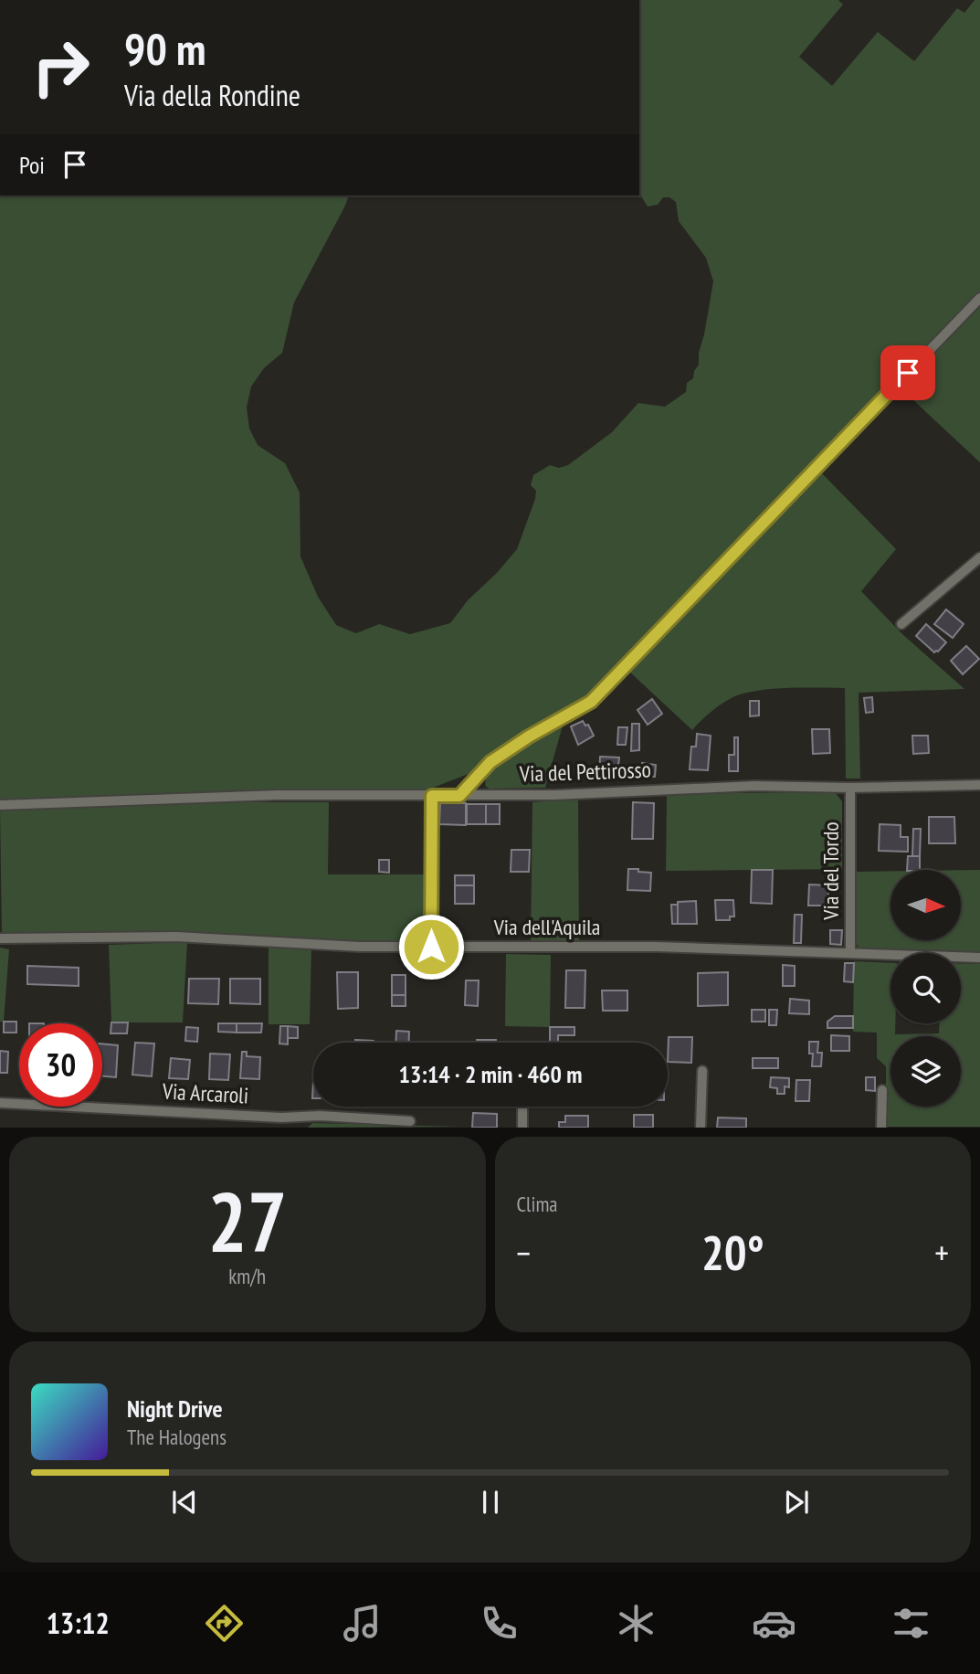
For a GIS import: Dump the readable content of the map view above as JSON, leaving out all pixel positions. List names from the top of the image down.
{
  "streets": {
    "street": [
      "Via del Pettirosso",
      "Via del Tordo",
      "Via dell'Aquila",
      "Via Arcaroli"
    ]
  },
  "crossings": [
    ["Via del Pettirosso", "Via del Tordo"],
    ["Via del Tordo", "Via dell'Aquila"]
  ],
  "north": "right",
  "page": {
    "turn": ["90 m", "Via della Rondine"],
    "then": "Poi",
    "limit": "30",
    "trip": "13:14 · 2 min · 460 m",
    "tile": [
      ["27", "km/h"],
      "Clima"
    ],
    "heat": ["−", "20°", "+"],
    "song": ["Night Drive", "The Halogens"],
    "tabs": "13:12"
  }
}
